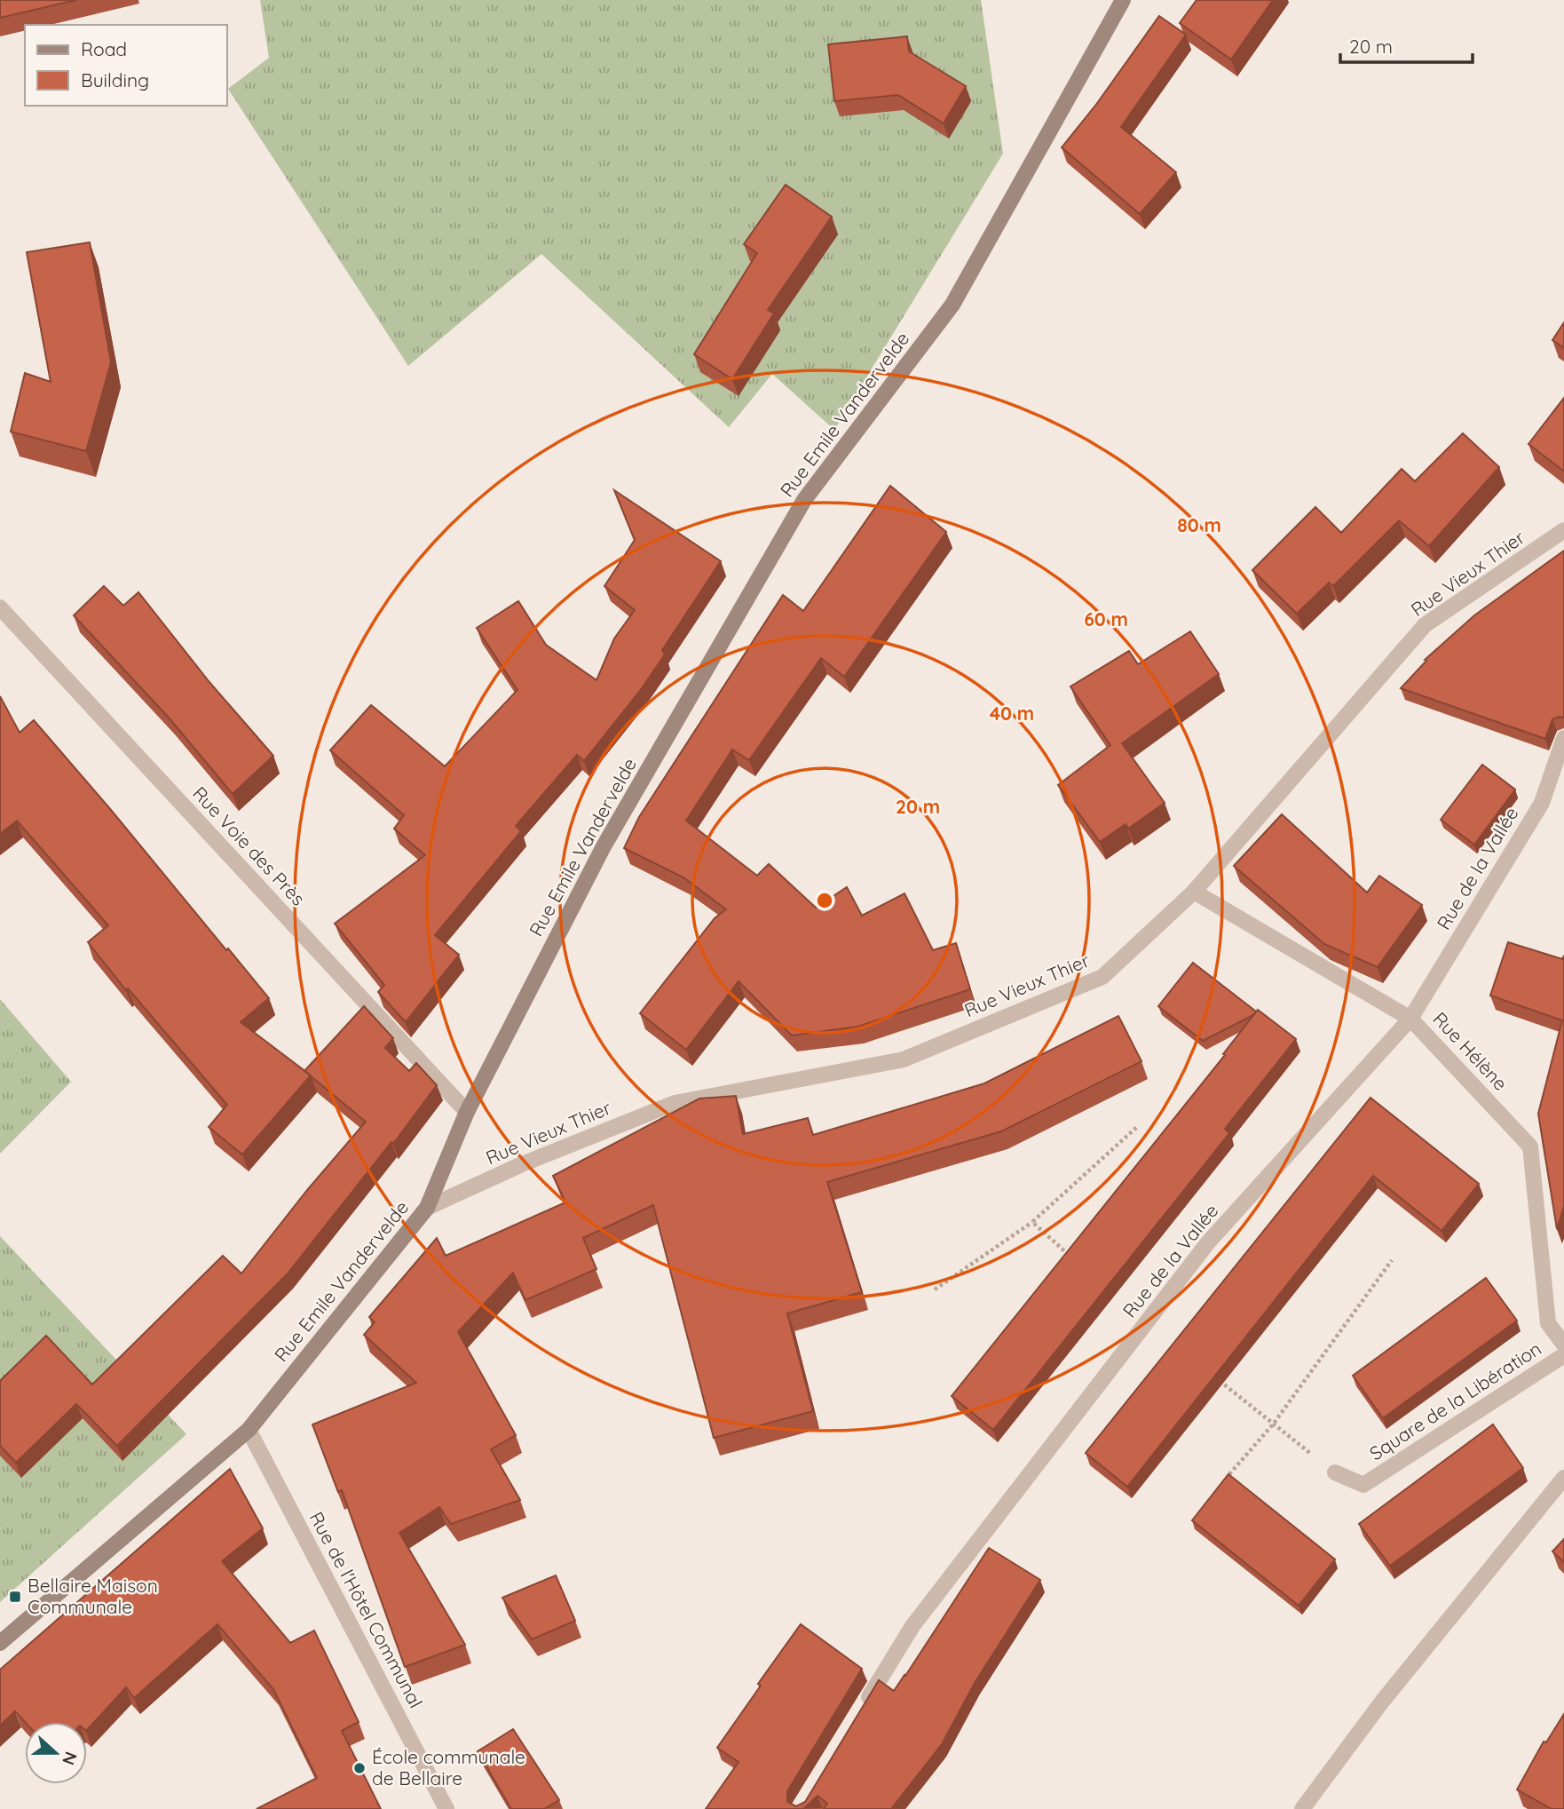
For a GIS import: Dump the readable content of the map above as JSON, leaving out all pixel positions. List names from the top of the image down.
{
  "streets": {
    "street": [
      "Rue Emile Vandervelde",
      "Rue Vieux Thier",
      "Rue Voie des Près",
      "Rue de la Vallée",
      "Rue Hélène",
      "Square de la Libération",
      "Rue de l'Hôtel Communal"
    ]
  },
  "crossings": [
    ["Rue Emile Vandervelde", "Rue Vieux Thier"],
    ["Rue Emile Vandervelde", "Rue Voie des Près"],
    ["Rue Emile Vandervelde", "Rue de l'Hôtel Communal"],
    ["Rue Vieux Thier", "Rue Hélène"],
    ["Rue de la Vallée", "Rue Hélène"]
  ],
  "places": {
    "transit": ["Bellaire Maison Communale"],
    "other": ["École communale de Bellaire"]
  },
  "legend": ["Road", "Building"],
  "scale_bar": "20 m",
  "north": "right",
  "rings": [
    "80 m",
    "60 m",
    "40 m",
    "20 m"
  ]
}
